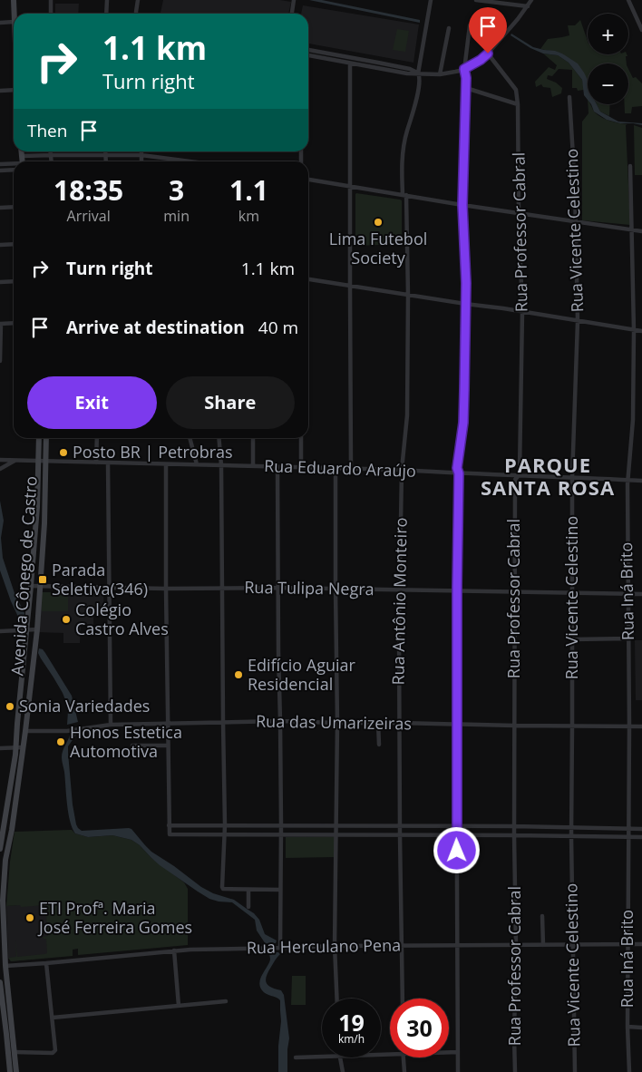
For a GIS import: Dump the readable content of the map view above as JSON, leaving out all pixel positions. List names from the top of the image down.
{
  "streets": {
    "main road": ["Avenida Cônego de Castro"],
    "street": [
      "Rua Vicente Celestino",
      "Rua Professor Cabral",
      "Rua Eduardo Araújo",
      "Rua Tulipa Negra",
      "Rua Iná Brito",
      "Rua Antônio Monteiro",
      "Rua das Umarizeiras",
      "Rua Herculano Pena"
    ]
  },
  "crossings": [
    ["Rua Vicente Celestino", "Rua Eduardo Araújo"],
    ["Rua Vicente Celestino", "Rua Tulipa Negra"],
    ["Rua Vicente Celestino", "Rua das Umarizeiras"],
    ["Rua Vicente Celestino", "Rua Herculano Pena"],
    ["Rua Professor Cabral", "Rua Eduardo Araújo"],
    ["Rua Professor Cabral", "Rua Tulipa Negra"],
    ["Rua Professor Cabral", "Rua das Umarizeiras"],
    ["Rua Professor Cabral", "Rua Herculano Pena"],
    ["Rua Eduardo Araújo", "Avenida Cônego de Castro"],
    ["Rua Eduardo Araújo", "Rua Iná Brito"],
    ["Rua Eduardo Araújo", "Rua Antônio Monteiro"],
    ["Avenida Cônego de Castro", "Rua Tulipa Negra"],
    ["Avenida Cônego de Castro", "Rua das Umarizeiras"],
    ["Avenida Cônego de Castro", "Rua Herculano Pena"],
    ["Rua Tulipa Negra", "Rua Iná Brito"],
    ["Rua Tulipa Negra", "Rua Antônio Monteiro"],
    ["Rua Iná Brito", "Rua das Umarizeiras"],
    ["Rua Iná Brito", "Rua Herculano Pena"],
    ["Rua Antônio Monteiro", "Rua das Umarizeiras"],
    ["Rua Antônio Monteiro", "Rua Herculano Pena"]
  ],
  "districts": ["PARQUE SANTA ROSA"],
  "places": {
    "other": [
      "Lima Futebol Society",
      "Posto BR | Petrobras",
      "Colégio Castro Alves",
      "Edifício Aguiar Residencial",
      "Sonia Variedades",
      "Honos Estetica Automotiva",
      "ETI Profª. Maria José Ferreira Gomes"
    ],
    "transit": ["Parada Seletiva(346)"]
  },
  "page": {
    "map_buttons": ["+", "−"],
    "turn": ["1.1 km", "Turn right"],
    "then": "Then",
    "eta": [
      "18:35",
      "Arrival",
      "3",
      "min",
      "1.1",
      "km"
    ],
    "list": [
      {
        "name": "Turn right",
        "value": "1.1 km"
      },
      {
        "name": "Arrive at destination",
        "value": "40 m"
      }
    ],
    "buttons": ["Exit", "Share"],
    "speed": "19 km/h",
    "limit": "30"
  }
}
